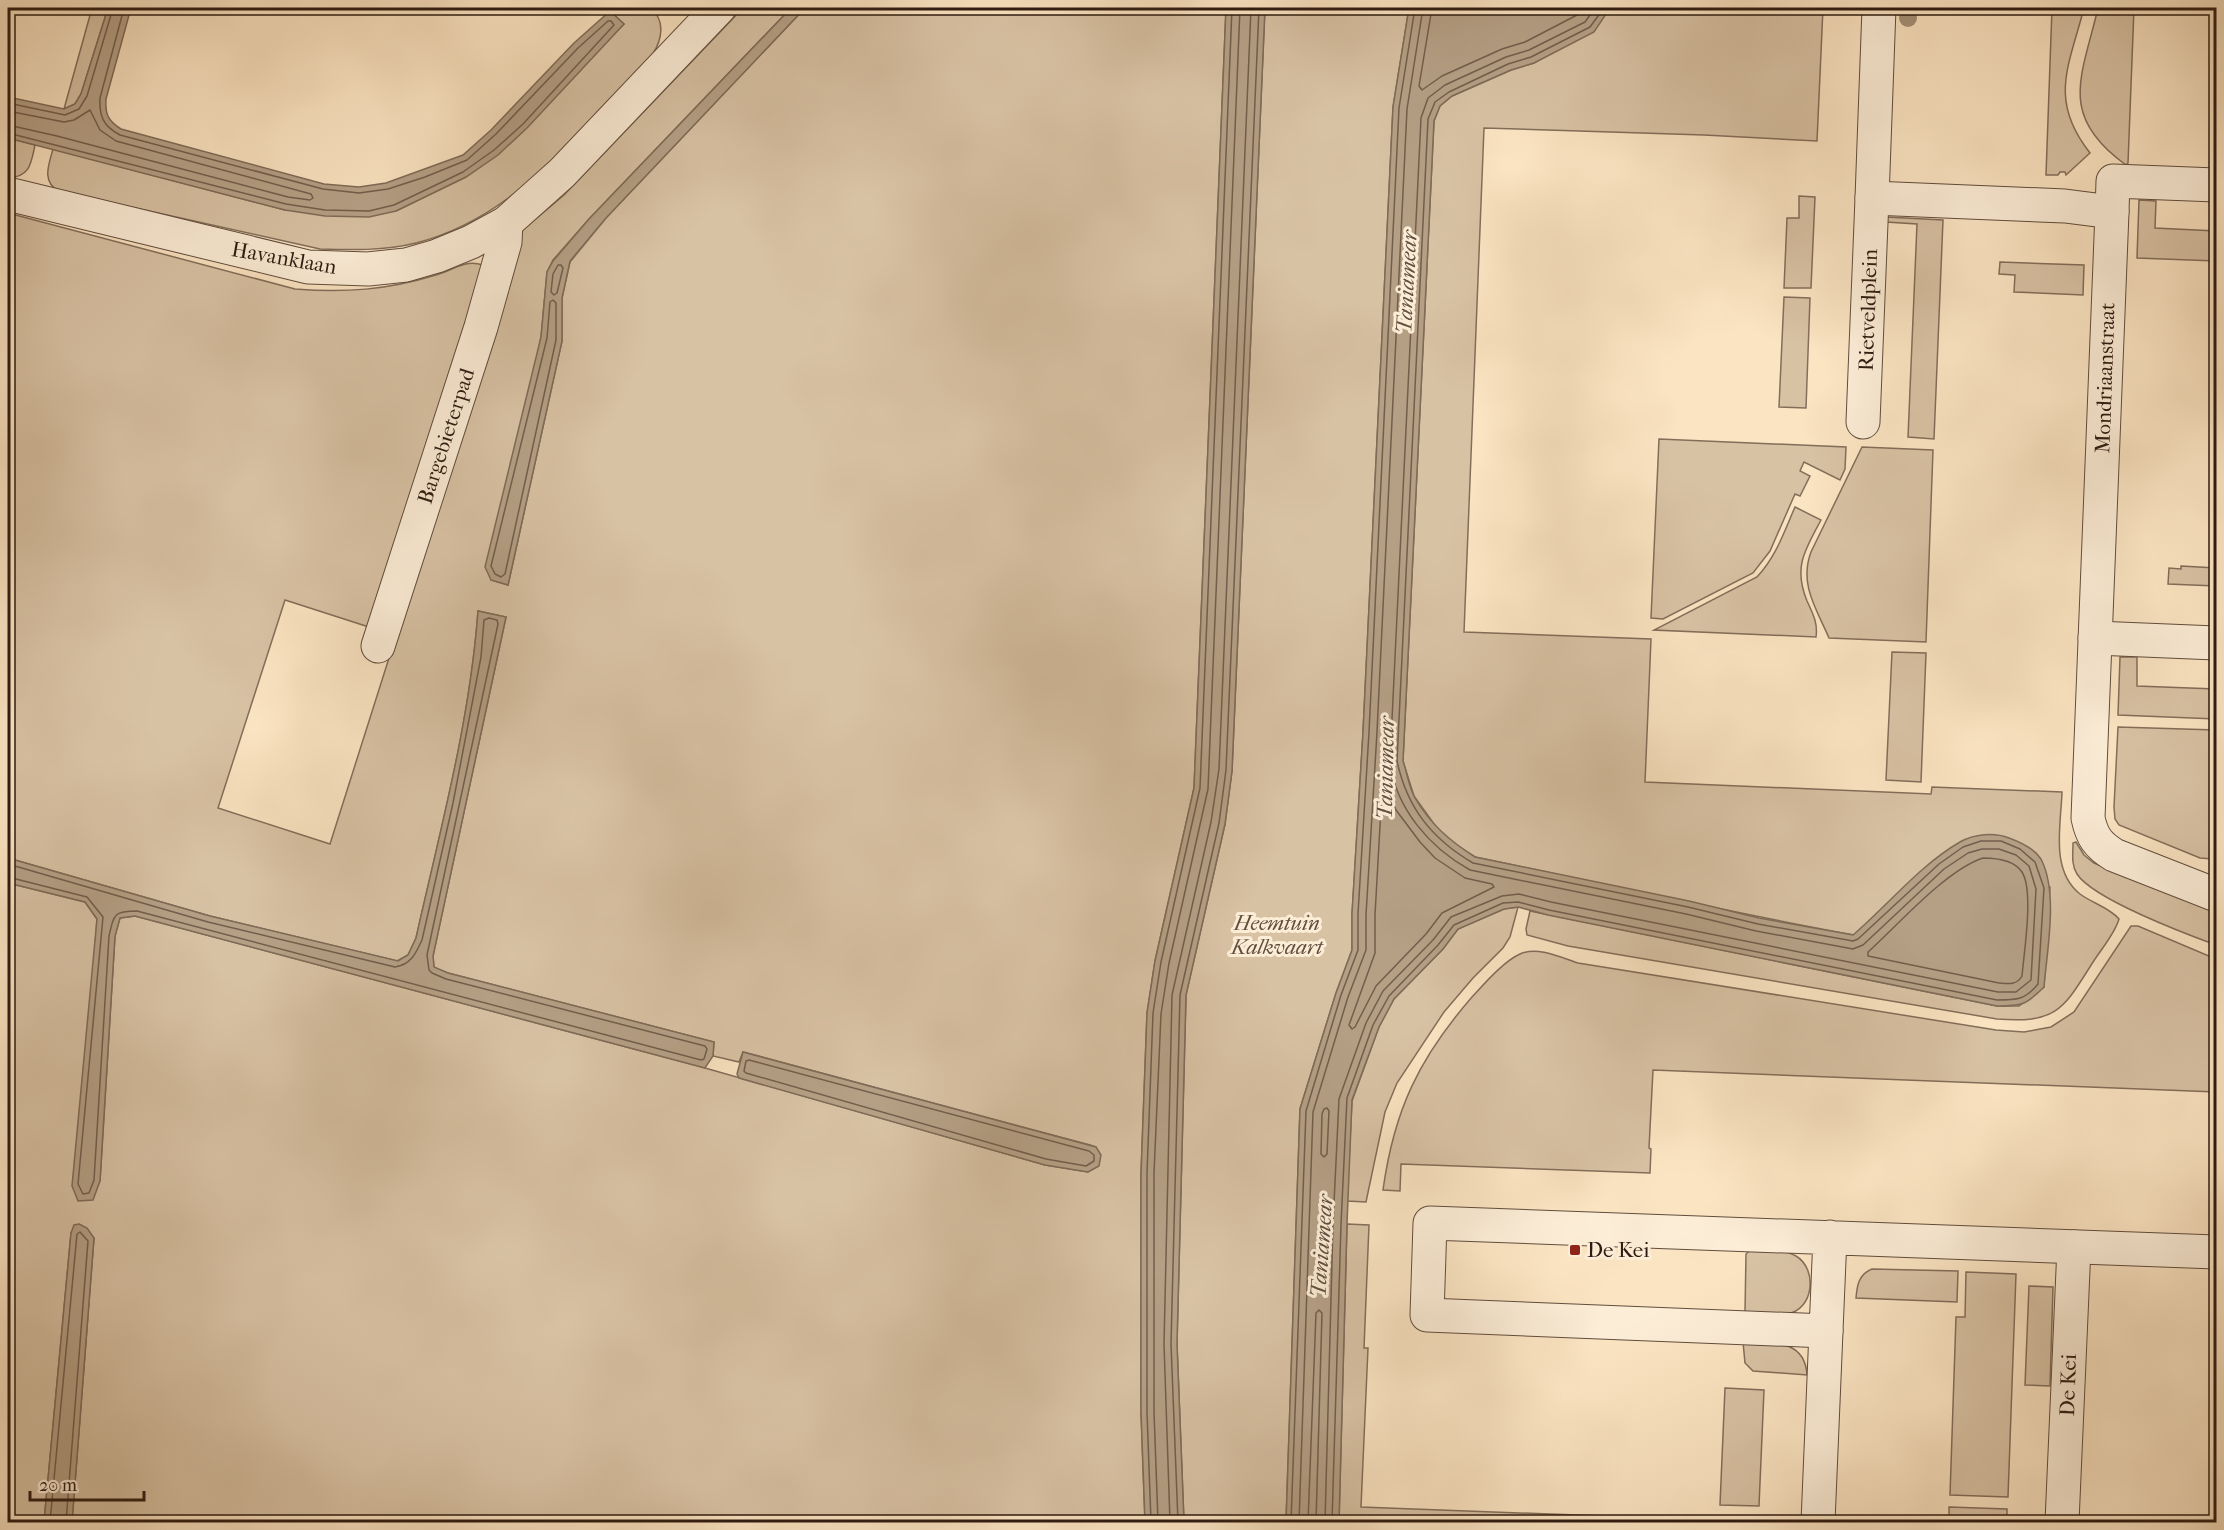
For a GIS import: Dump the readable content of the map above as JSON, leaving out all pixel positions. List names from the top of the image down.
{
  "streets": {
    "street": [
      "Havanklaan",
      "Rietveldplein",
      "Mondriaanstraat",
      "Bargebieterpad",
      "De Kei"
    ]
  },
  "crossings": [
    ["Havanklaan", "Bargebieterpad"]
  ],
  "water": ["Taniamear"],
  "parks": ["Heemtuin Kalkvaart"],
  "places": {
    "transit": ["De Kei"]
  },
  "scale_bar": "20 m"
}
